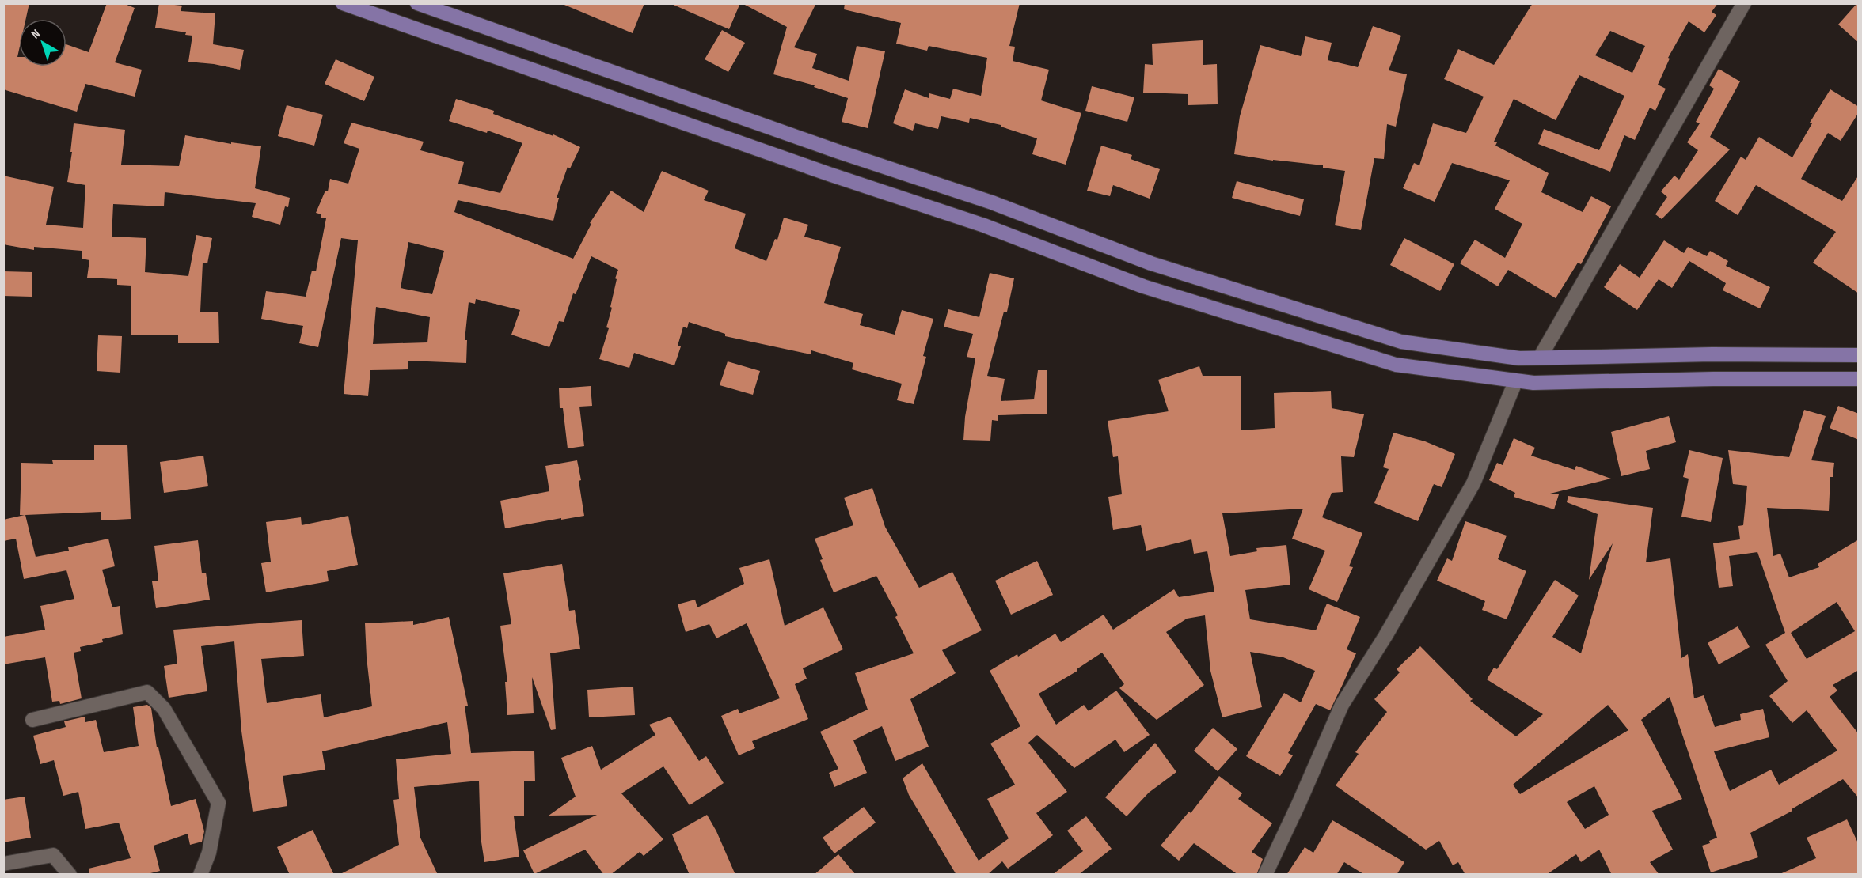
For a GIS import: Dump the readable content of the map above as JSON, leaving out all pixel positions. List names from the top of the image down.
{
  "north": "top left"
}
